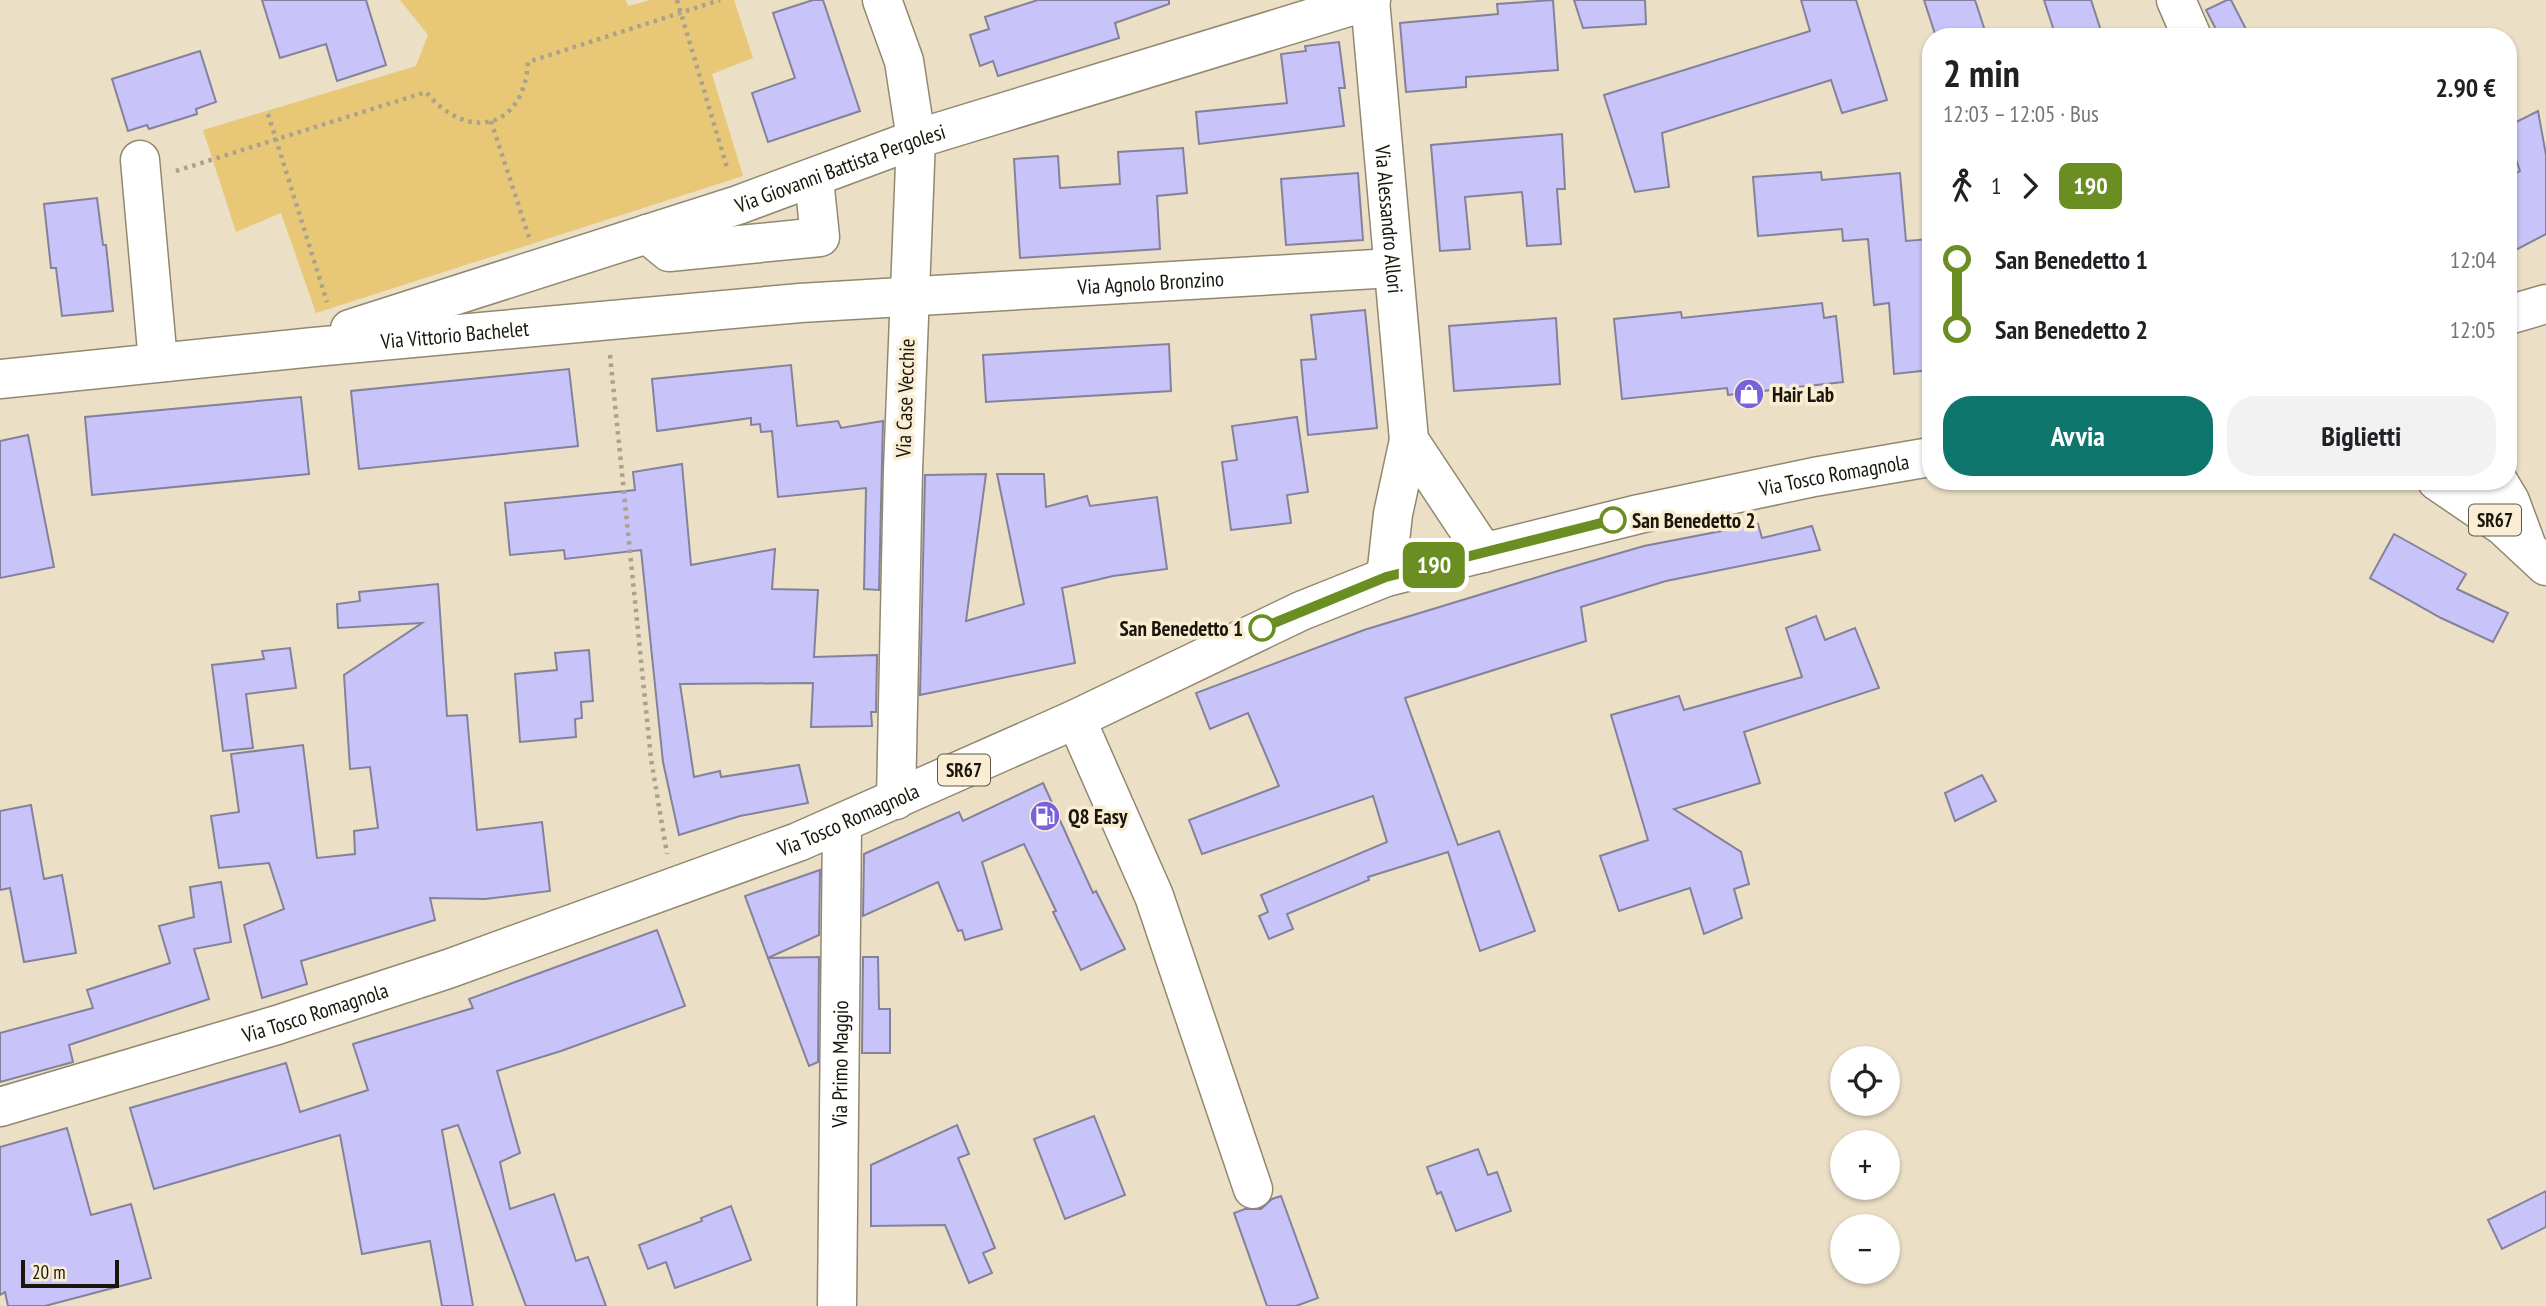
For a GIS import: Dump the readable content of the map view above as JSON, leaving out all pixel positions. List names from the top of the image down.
{
  "streets": {
    "street": [
      "Via Giovanni Battista Pergolesi",
      "Via Alessandro Allori",
      "Via Agnolo Bronzino",
      "Via Vittorio Bachelet",
      "Via Case Vecchie",
      "Via Tosco Romagnola",
      "SR67",
      "Via Primo Maggio"
    ]
  },
  "crossings": [
    ["Via Giovanni Battista Pergolesi", "Via Alessandro Allori"],
    ["Via Giovanni Battista Pergolesi", "Via Vittorio Bachelet"],
    ["Via Giovanni Battista Pergolesi", "Via Case Vecchie"],
    ["Via Alessandro Allori", "Via Agnolo Bronzino"],
    ["Via Alessandro Allori", "Via Tosco Romagnola"],
    ["Via Agnolo Bronzino", "Via Vittorio Bachelet"],
    ["Via Agnolo Bronzino", "Via Case Vecchie"],
    ["Via Vittorio Bachelet", "Via Case Vecchie"],
    ["Via Case Vecchie", "Via Tosco Romagnola"],
    ["Via Tosco Romagnola", "Via Primo Maggio"]
  ],
  "places": {
    "shop": ["Hair Lab"],
    "other": ["San Benedetto 2", "San Benedetto 1"],
    "fuel station": ["Q8 Easy"]
  },
  "lines": ["bus line 190"],
  "scale_bar": "20 m",
  "page": {
    "on_map": "190",
    "heading": ["2 min", "12:03 – 12:05 · Bus", "2.90 €"],
    "legs": ["1", "190"],
    "list": [
      {
        "name": "San Benedetto 1",
        "value": "12:04"
      },
      {
        "name": "San Benedetto 2",
        "value": "12:05"
      }
    ],
    "buttons": ["Avvia", "Biglietti"],
    "map_buttons": ["+", "−"],
    "scale": "20 m"
  }
}
